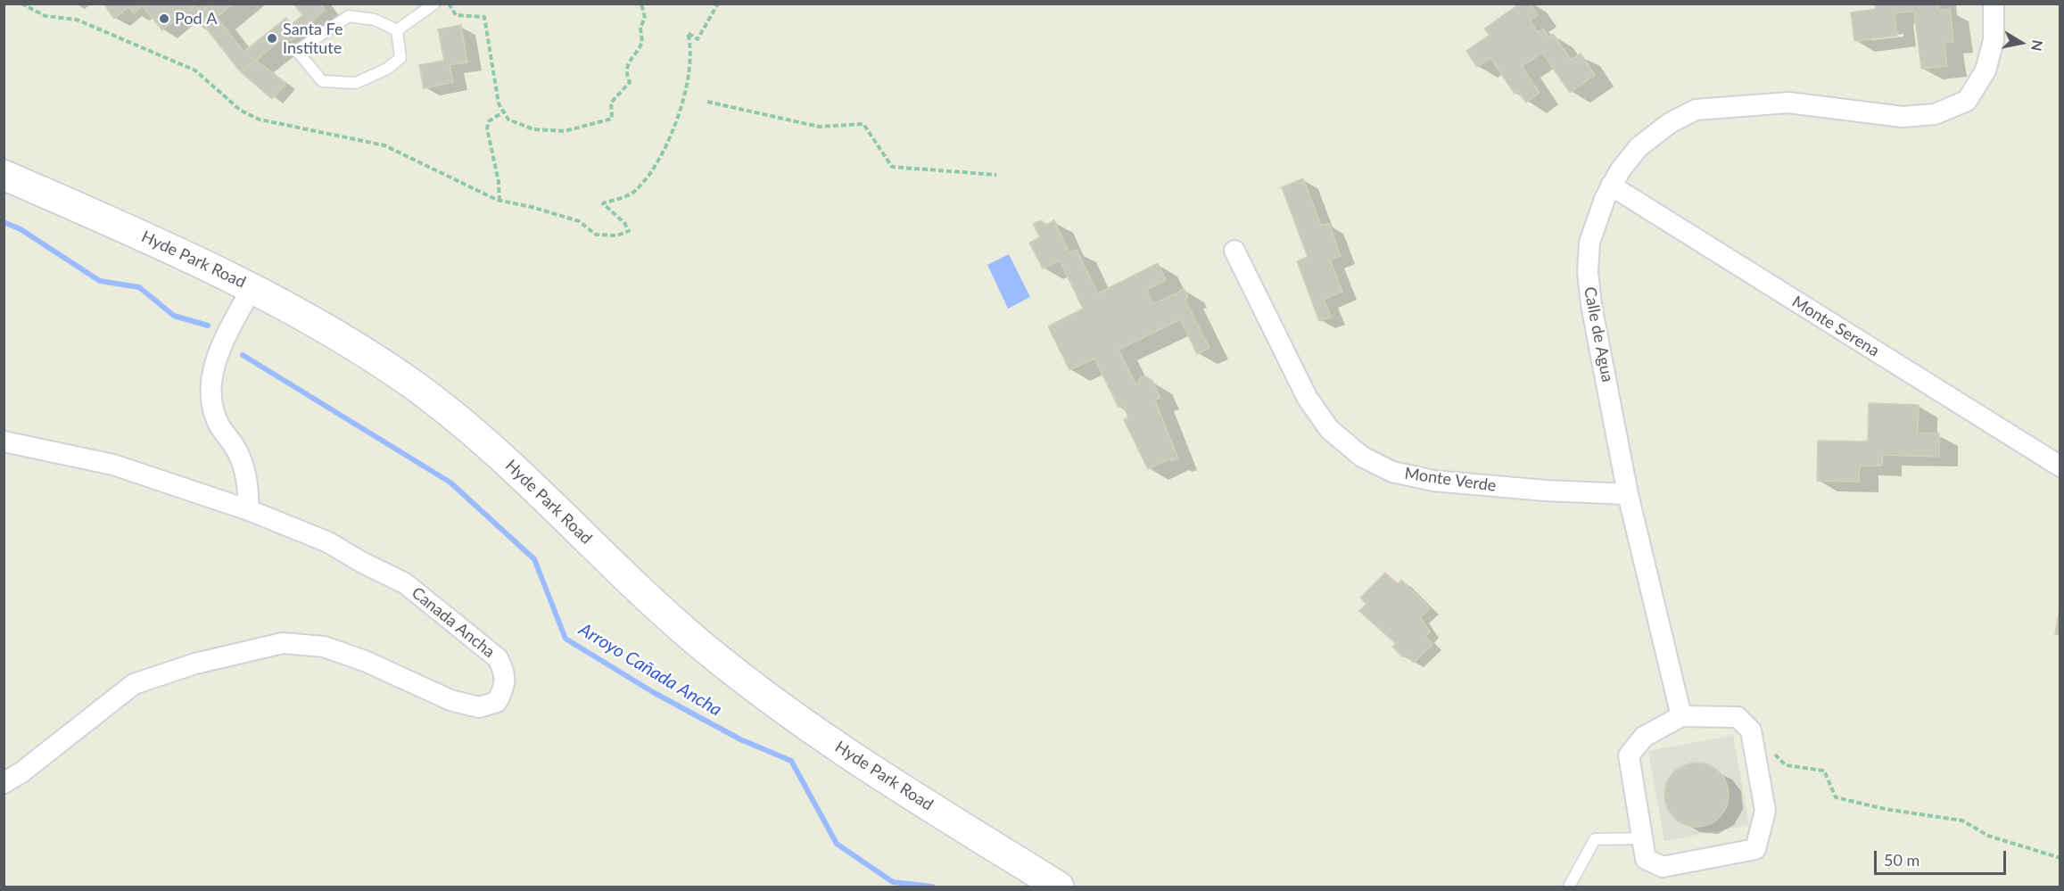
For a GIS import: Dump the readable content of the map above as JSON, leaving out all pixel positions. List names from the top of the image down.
{
  "streets": {
    "main road": ["Hyde Park Road"],
    "street": [
      "Monte Serena",
      "Calle de Agua",
      "Monte Verde",
      "Canada Ancha"
    ]
  },
  "crossings": [
    ["Monte Serena", "Calle de Agua"],
    ["Calle de Agua", "Monte Verde"]
  ],
  "water": ["Arroyo Cañada Ancha"],
  "places": ["Pod A", "Santa Fe Institute"],
  "scale_bar": "50 m",
  "north": "right"
}
